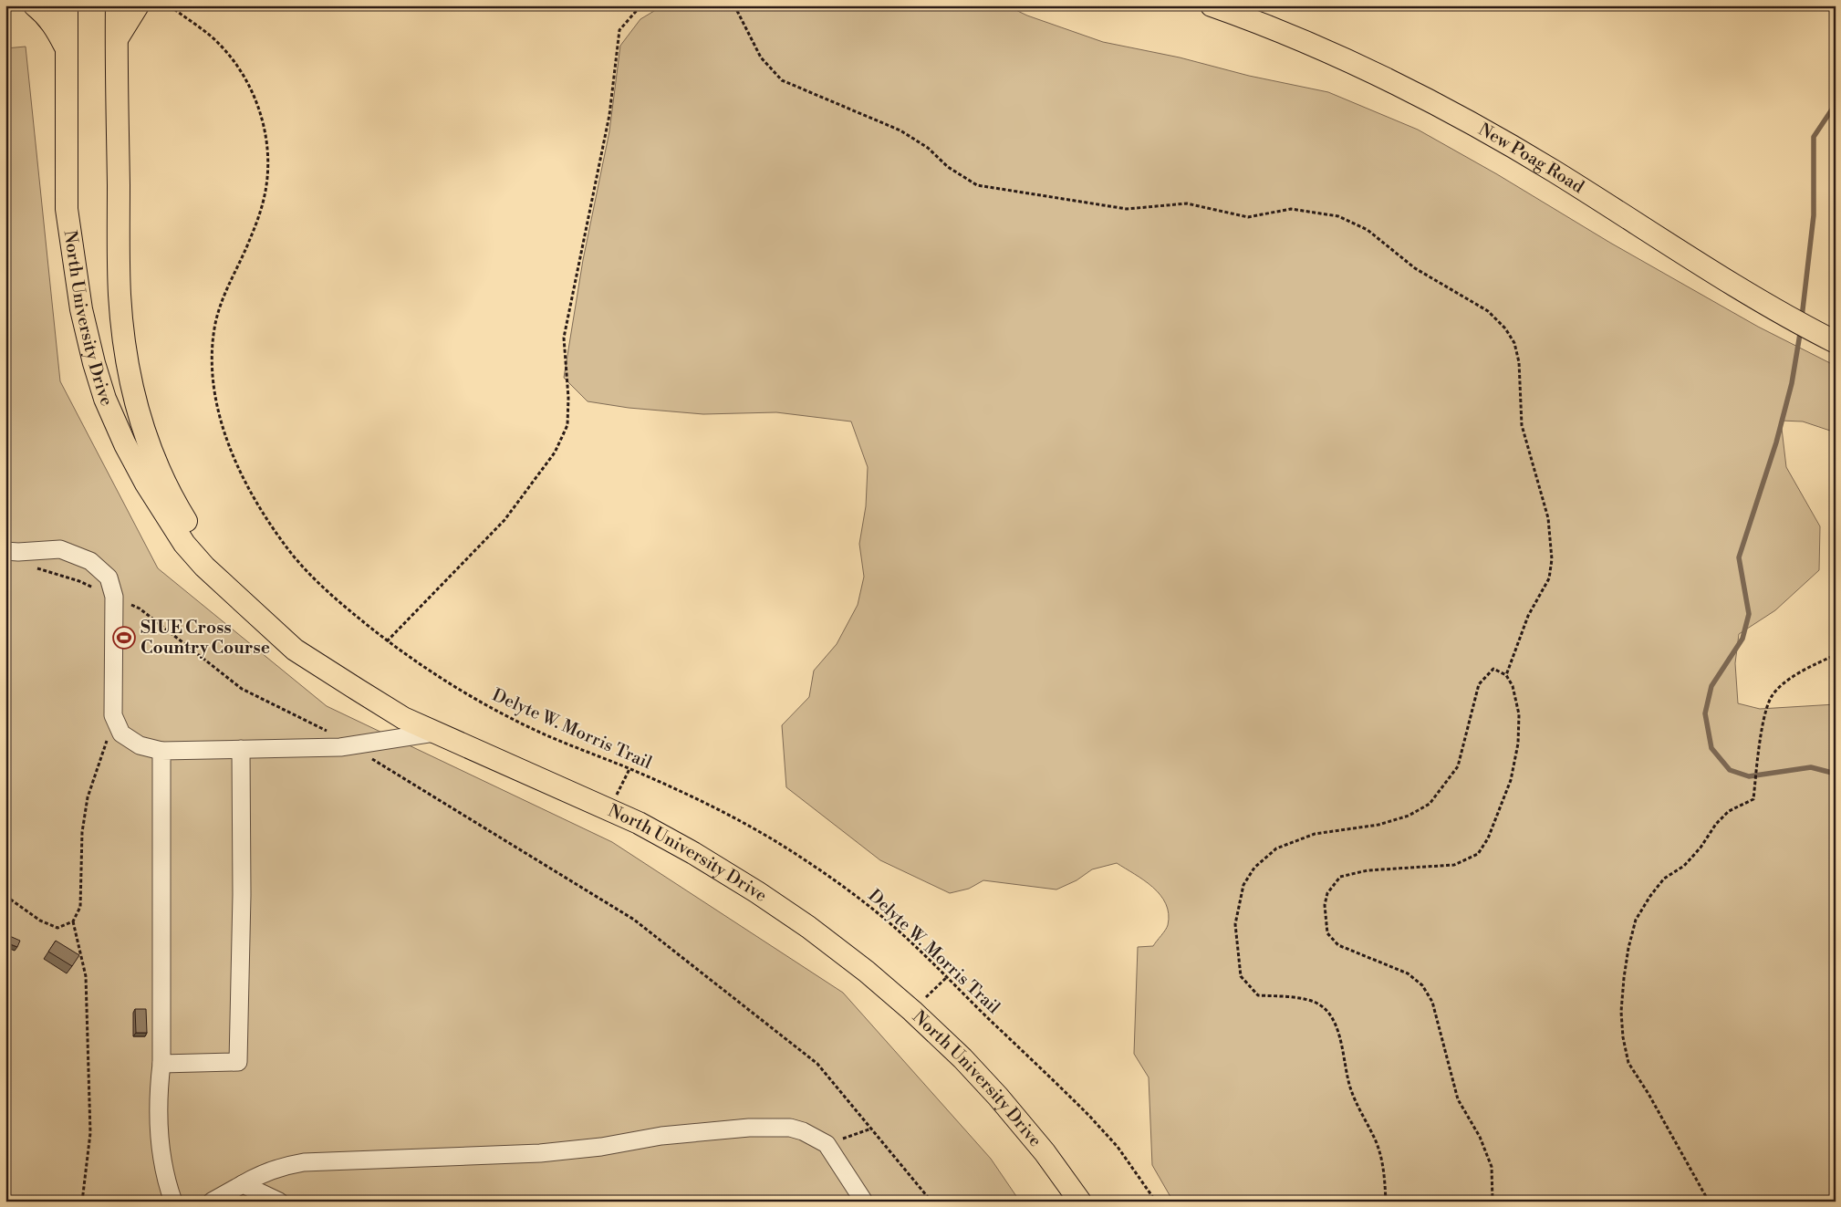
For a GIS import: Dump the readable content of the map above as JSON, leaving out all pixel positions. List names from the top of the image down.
{
  "streets": {
    "main road": ["New Poag Road", "North University Drive"],
    "path": ["Delyte W. Morris Trail"]
  },
  "places": {
    "sports": ["SIUE Cross Country Course"]
  }
}
